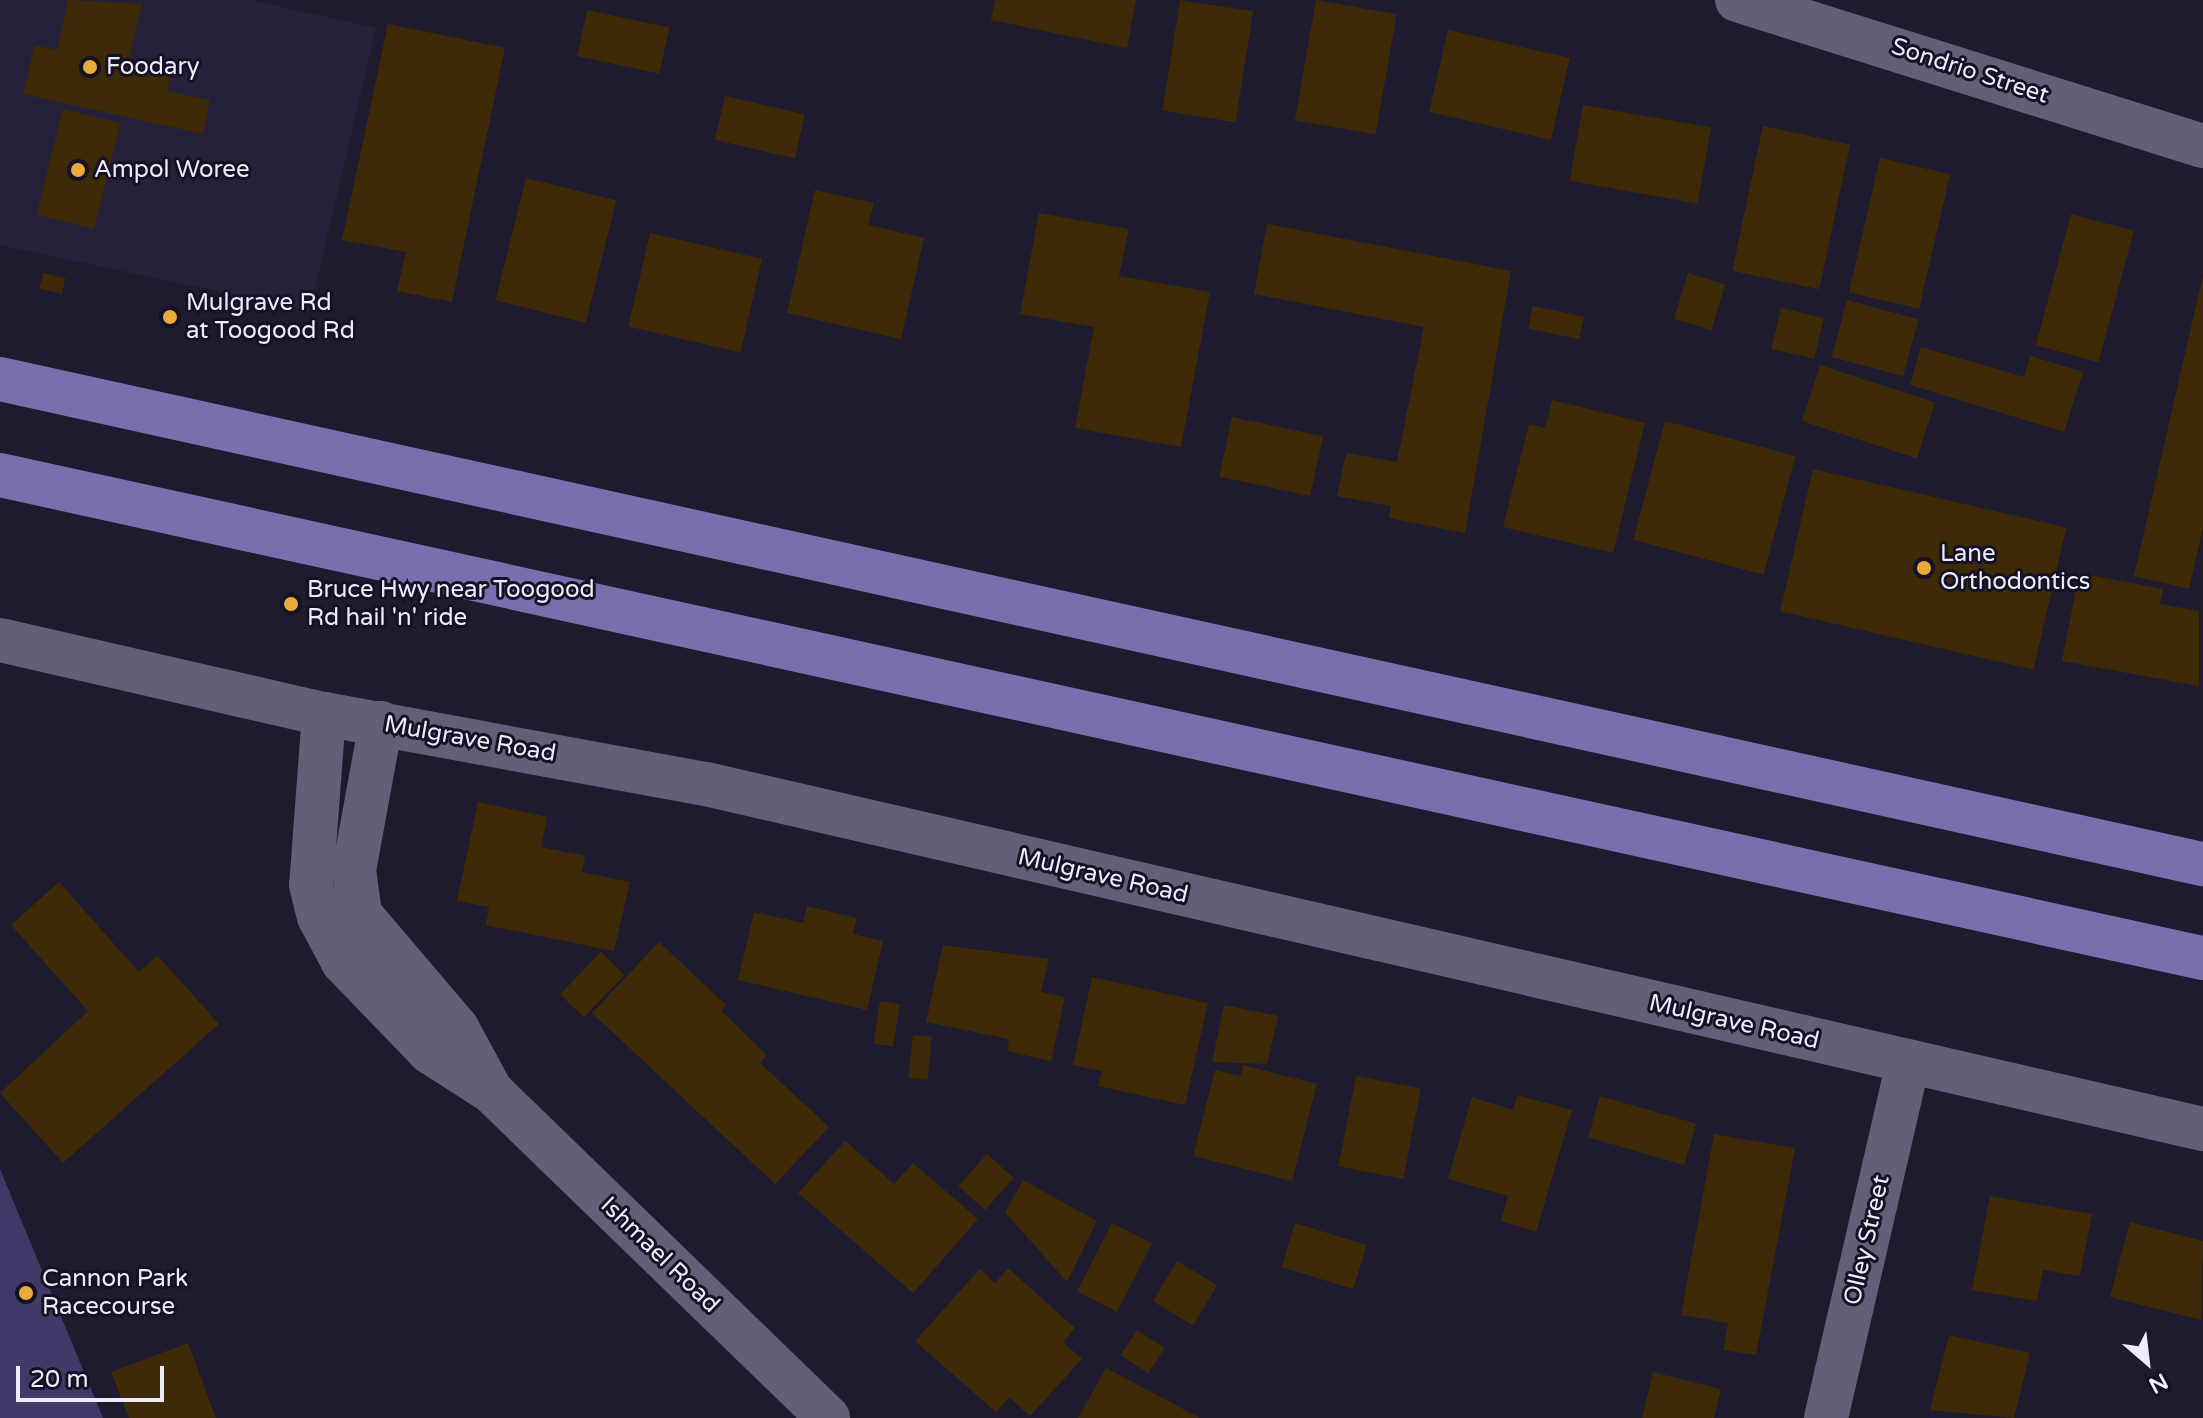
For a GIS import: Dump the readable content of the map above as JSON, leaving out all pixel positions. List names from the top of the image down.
{
  "streets": {
    "street": [
      "Sondrio Street",
      "Mulgrave Road",
      "Olley Street",
      "Ishmael Road"
    ]
  },
  "crossings": [
    ["Mulgrave Road", "Olley Street"],
    ["Mulgrave Road", "Ishmael Road"]
  ],
  "places": [
    "Foodary",
    "Ampol Woree",
    "Mulgrave Rd at Toogood Rd",
    "Lane Orthodontics",
    "Bruce Hwy near Toogood Rd hail 'n' ride",
    "Cannon Park Racecourse"
  ],
  "scale_bar": "20 m",
  "north": "bottom right"
}
